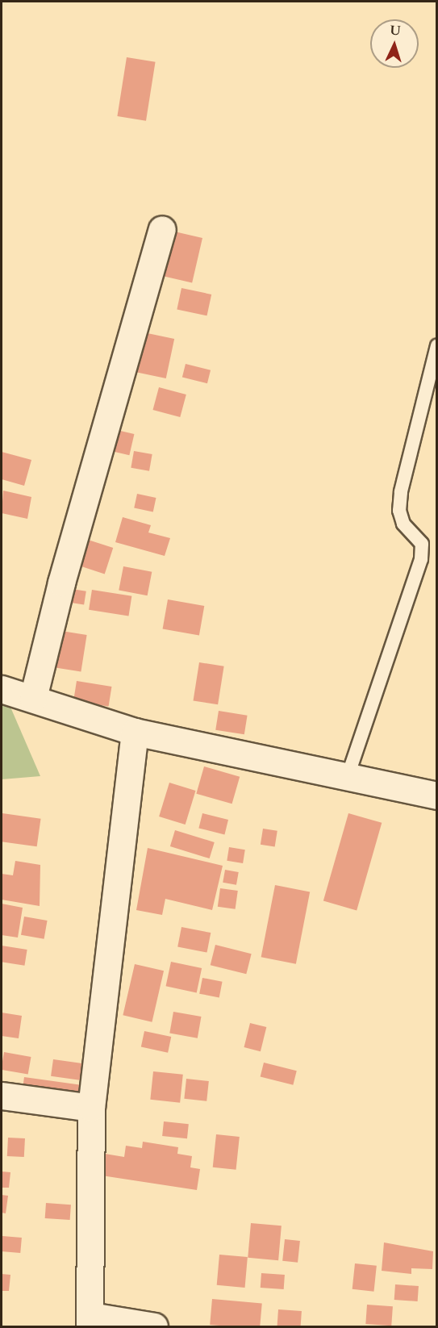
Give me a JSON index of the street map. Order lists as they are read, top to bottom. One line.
{"north":"top"}
